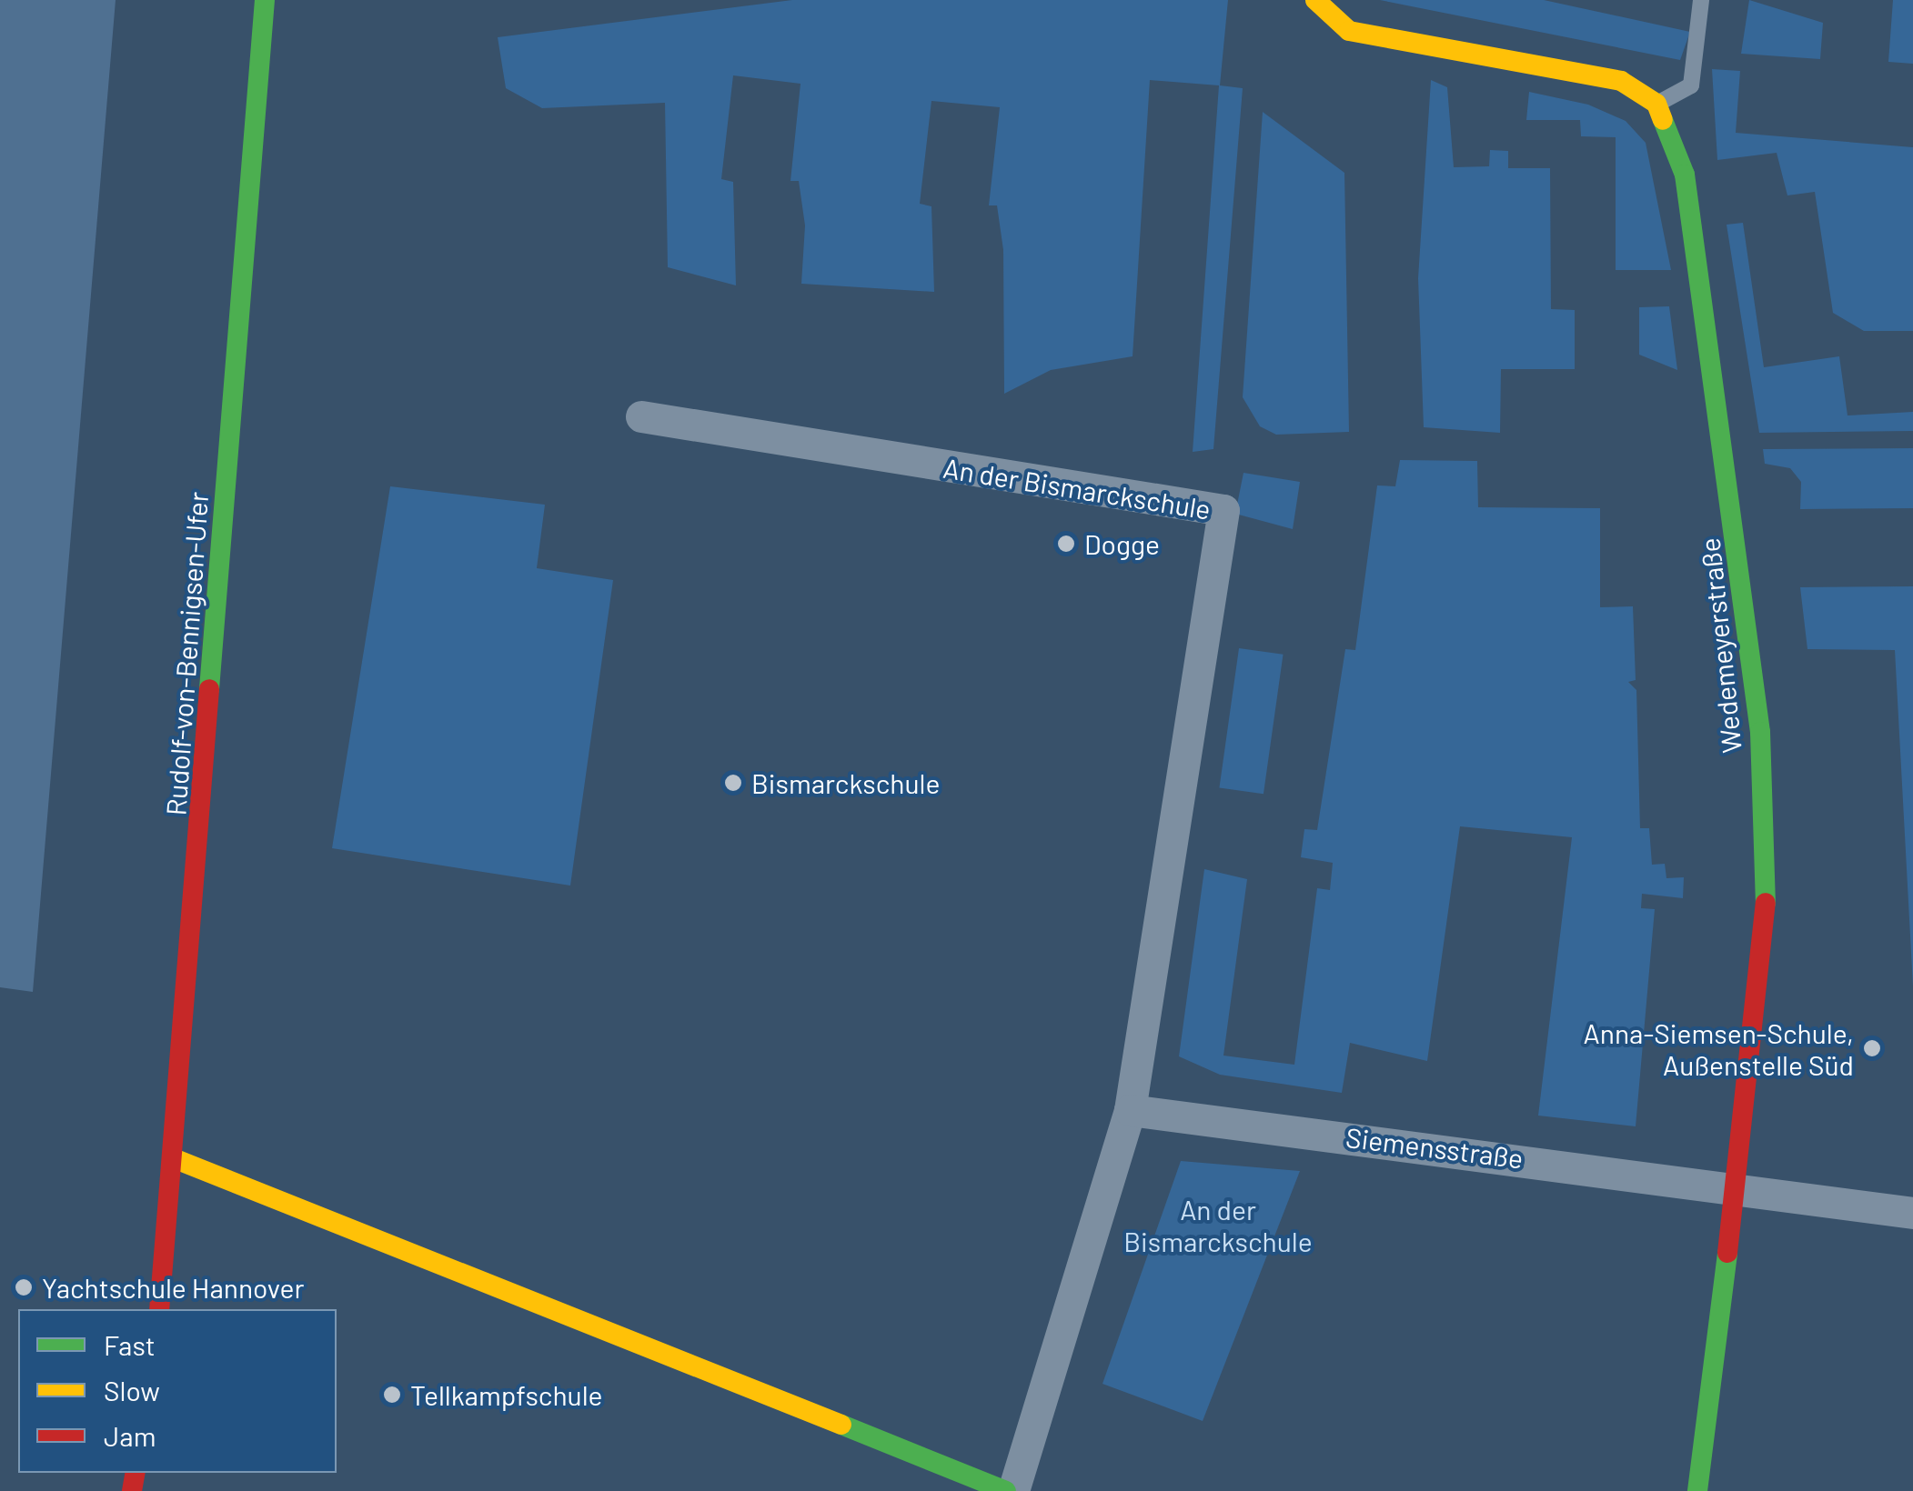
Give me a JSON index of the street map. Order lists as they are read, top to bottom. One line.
{"streets":{"street":["An der Bismarckschule","Wedemeyerstraße","Rudolf-von-Bennigsen-Ufer","Siemensstraße"]},"crossings":[["An der Bismarckschule","Siemensstraße"],["Wedemeyerstraße","Siemensstraße"]],"parks":["An der Bismarckschule"],"places":["Dogge","Bismarckschule","Anna-Siemsen-Schule, Außenstelle Süd","Yachtschule Hannover","Tellkampfschule"],"legend":["Fast","Slow","Jam"]}
